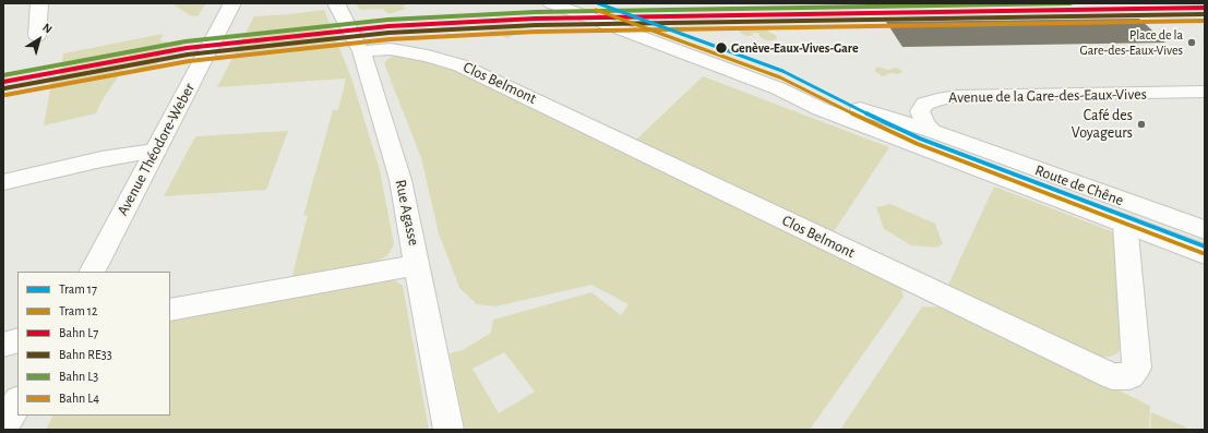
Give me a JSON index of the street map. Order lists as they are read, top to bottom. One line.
{"streets":{"street":["Clos Belmont","Avenue de la Gare-des-Eaux-Vives","Avenue Théodore-Weber","Route de Chêne","Rue Agasse"]},"crossings":[["Clos Belmont","Route de Chêne"],["Clos Belmont","Rue Agasse"],["Avenue de la Gare-des-Eaux-Vives","Route de Chêne"]],"places":["Place de la Gare-des-Eaux-Vives","Genève-Eaux-Vives-Gare","Café des Voyageurs"],"lines":["tram line 17","rail line L3","rail line L7","tram line 12","rail line RE33","rail line L4"],"legend":["Tram 17","Tram 12","Bahn L7","Bahn RE33","Bahn L3","Bahn L4"],"north":"top right"}
